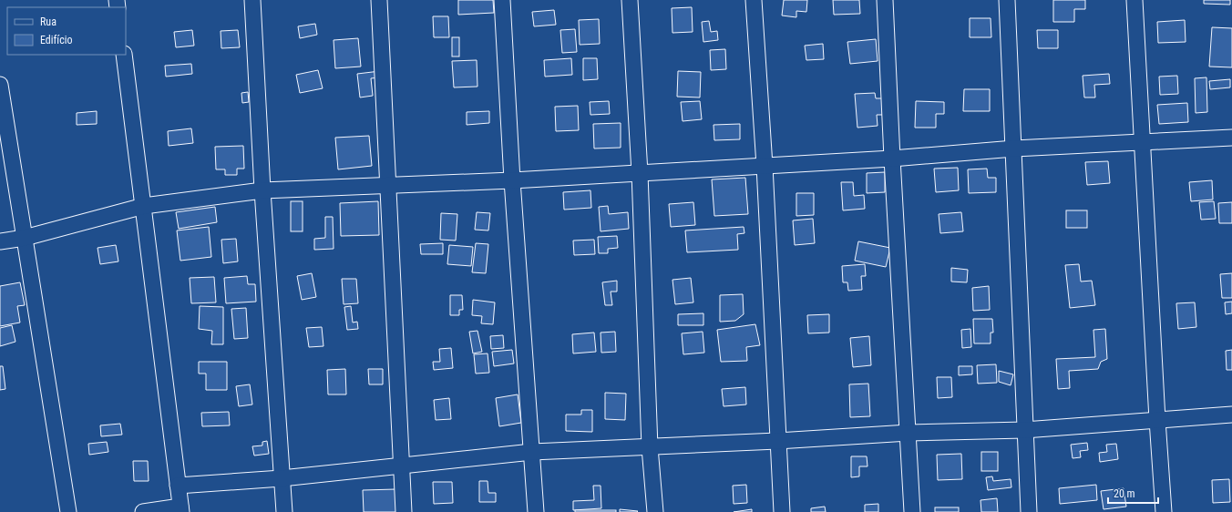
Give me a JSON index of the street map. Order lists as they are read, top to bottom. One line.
{"legend":["Rua","Edifício"],"scale_bar":"20 m"}
